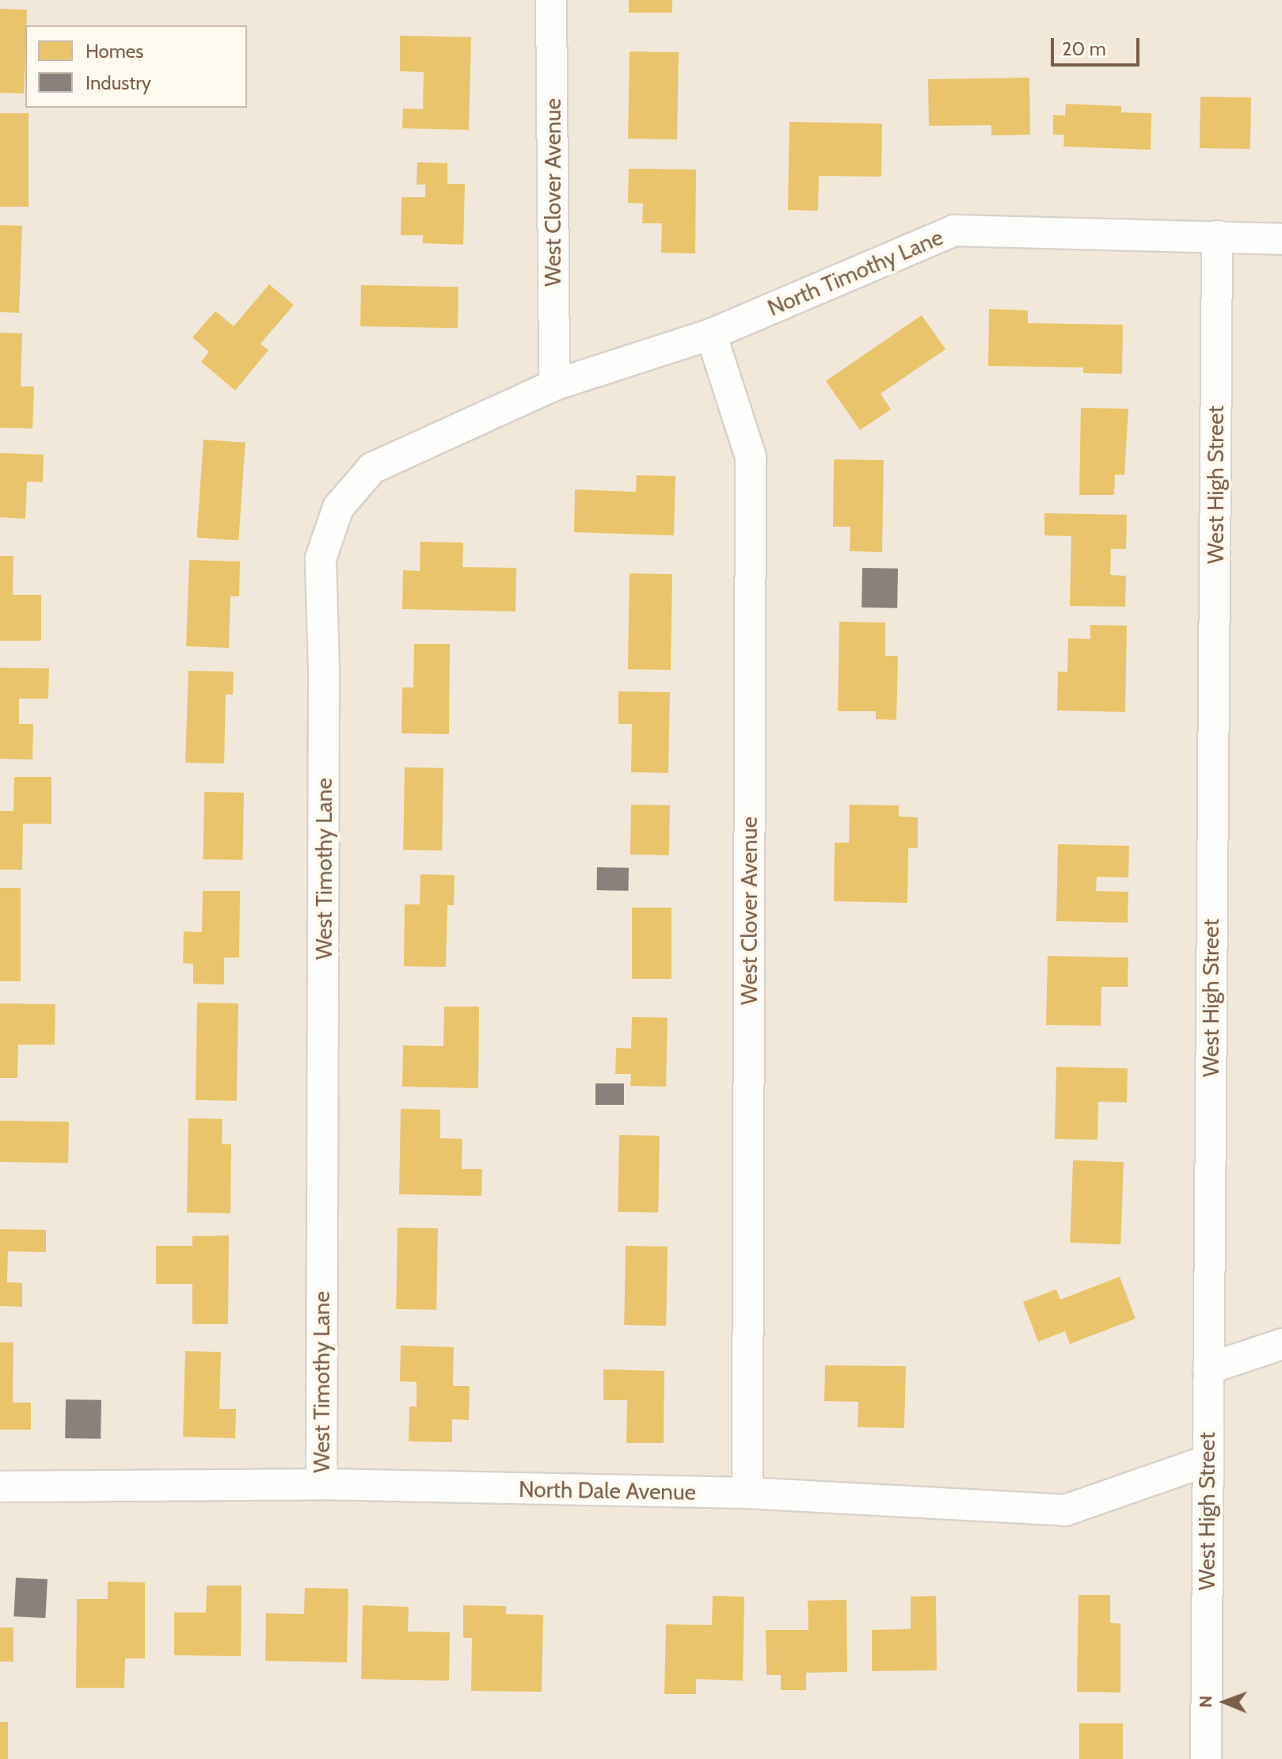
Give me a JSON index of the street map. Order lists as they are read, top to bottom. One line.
{"streets":{"street":["West Clover Avenue","North Timothy Lane","West High Street","West Timothy Lane","North Dale Avenue"]},"crossings":[["West Clover Avenue","North Timothy Lane"],["West Clover Avenue","West Timothy Lane"],["West Clover Avenue","North Dale Avenue"],["North Timothy Lane","West High Street"],["North Timothy Lane","West Timothy Lane"],["West High Street","North Dale Avenue"],["West Timothy Lane","North Dale Avenue"]],"legend":["Homes","Industry"],"scale_bar":"20 m","north":"left"}
